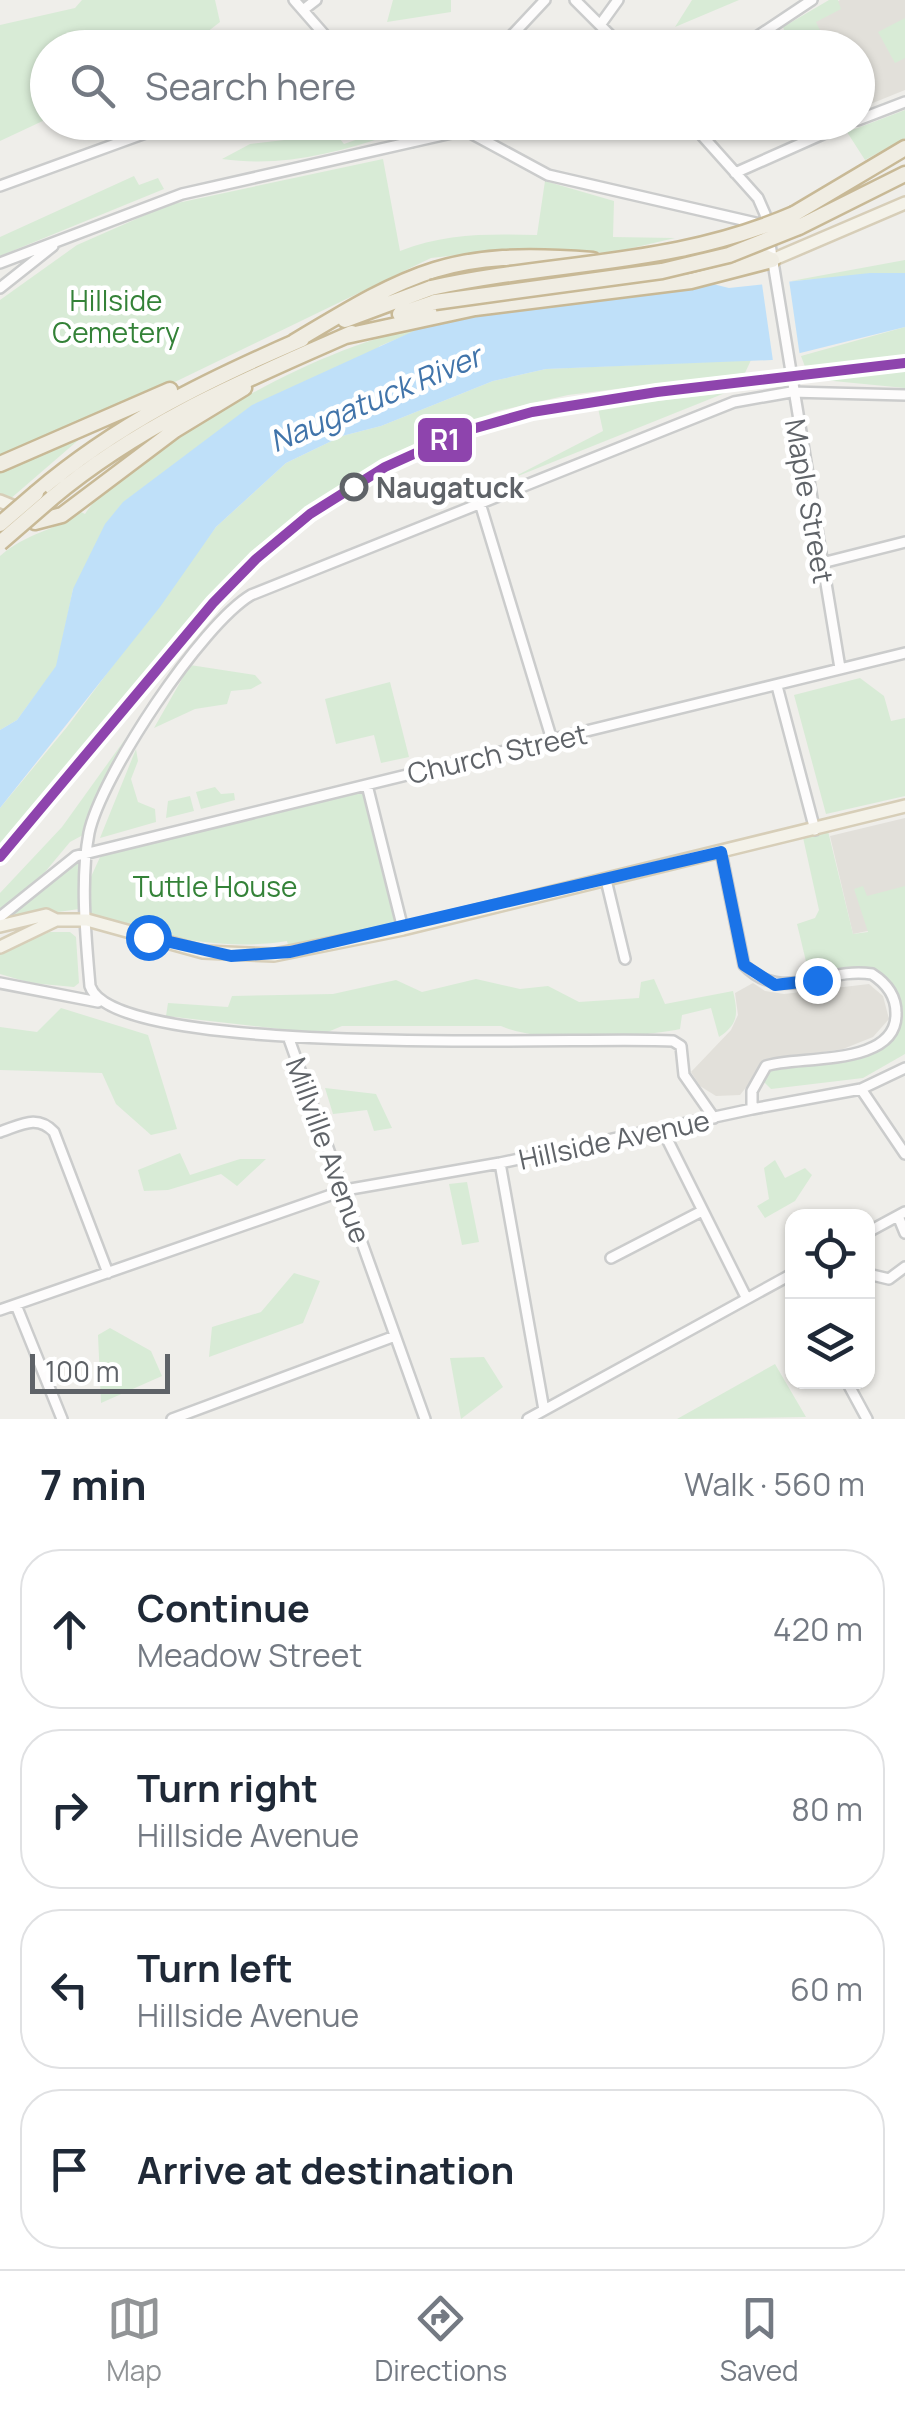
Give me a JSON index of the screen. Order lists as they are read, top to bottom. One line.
{"streets":{"street":["Maple Street","Church Street","Hillside Avenue","Millville Avenue"]},"crossings":[["Maple Street","Church Street"],["Hillside Avenue","Millville Avenue"]],"water":["Naugatuck River"],"parks":["Hillside Cemetery","Tuttle House"],"places":["Naugatuck"],"lines":["transit line R1"],"scale_bar":"100 m","page":{"search":"Search here","scale":"100 m","heading":["7 min","Walk · 560 m"],"list":[["Continue","Meadow Street","420 m"],["Turn right","Hillside Avenue","80 m"],["Turn left","Hillside Avenue","60 m"],"Arrive at destination"],"nav":["Map","Directions","Saved"]}}
